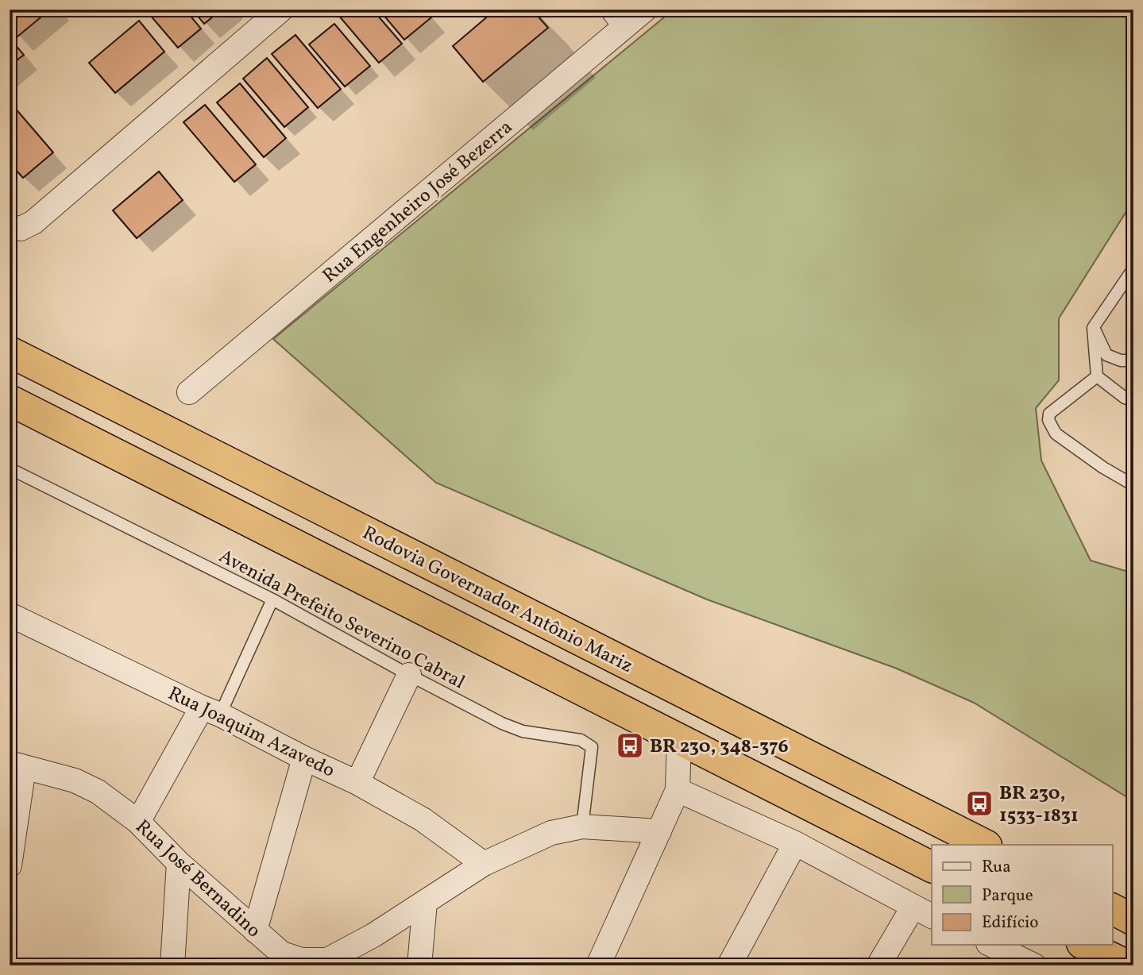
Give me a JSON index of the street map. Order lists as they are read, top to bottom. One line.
{"streets":{"highway":["Rodovia Governador Antônio Mariz"],"street":["Rua Engenheiro José Bezerra","Rua Joaquim Azavedo","Rua José Bernadino"],"lane":["Avenida Prefeito Severino Cabral"]},"crossings":[["Avenida Prefeito Severino Cabral","Rua José Bernadino"],["Rua Joaquim Azavedo","Rua José Bernadino"]],"places":{"bus stop":["BR 230, 348-376","BR 230, 1533-1831"]},"legend":["Rua","Parque","Edifício"]}
